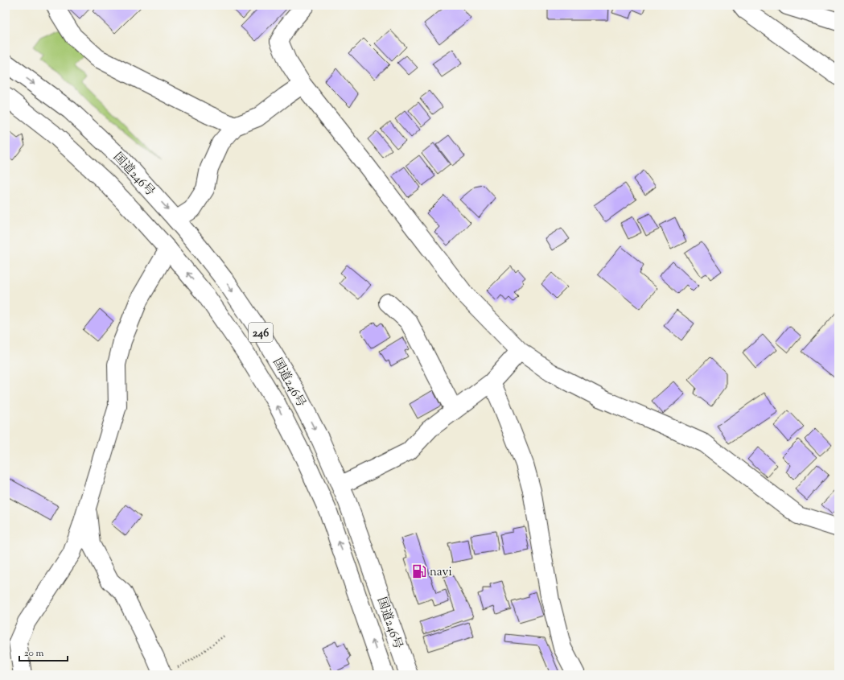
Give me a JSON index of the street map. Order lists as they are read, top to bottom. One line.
{"streets":{"main road":["国道246号","246"]},"places":{"fuel station":["navi"]},"scale_bar":"20 m"}
